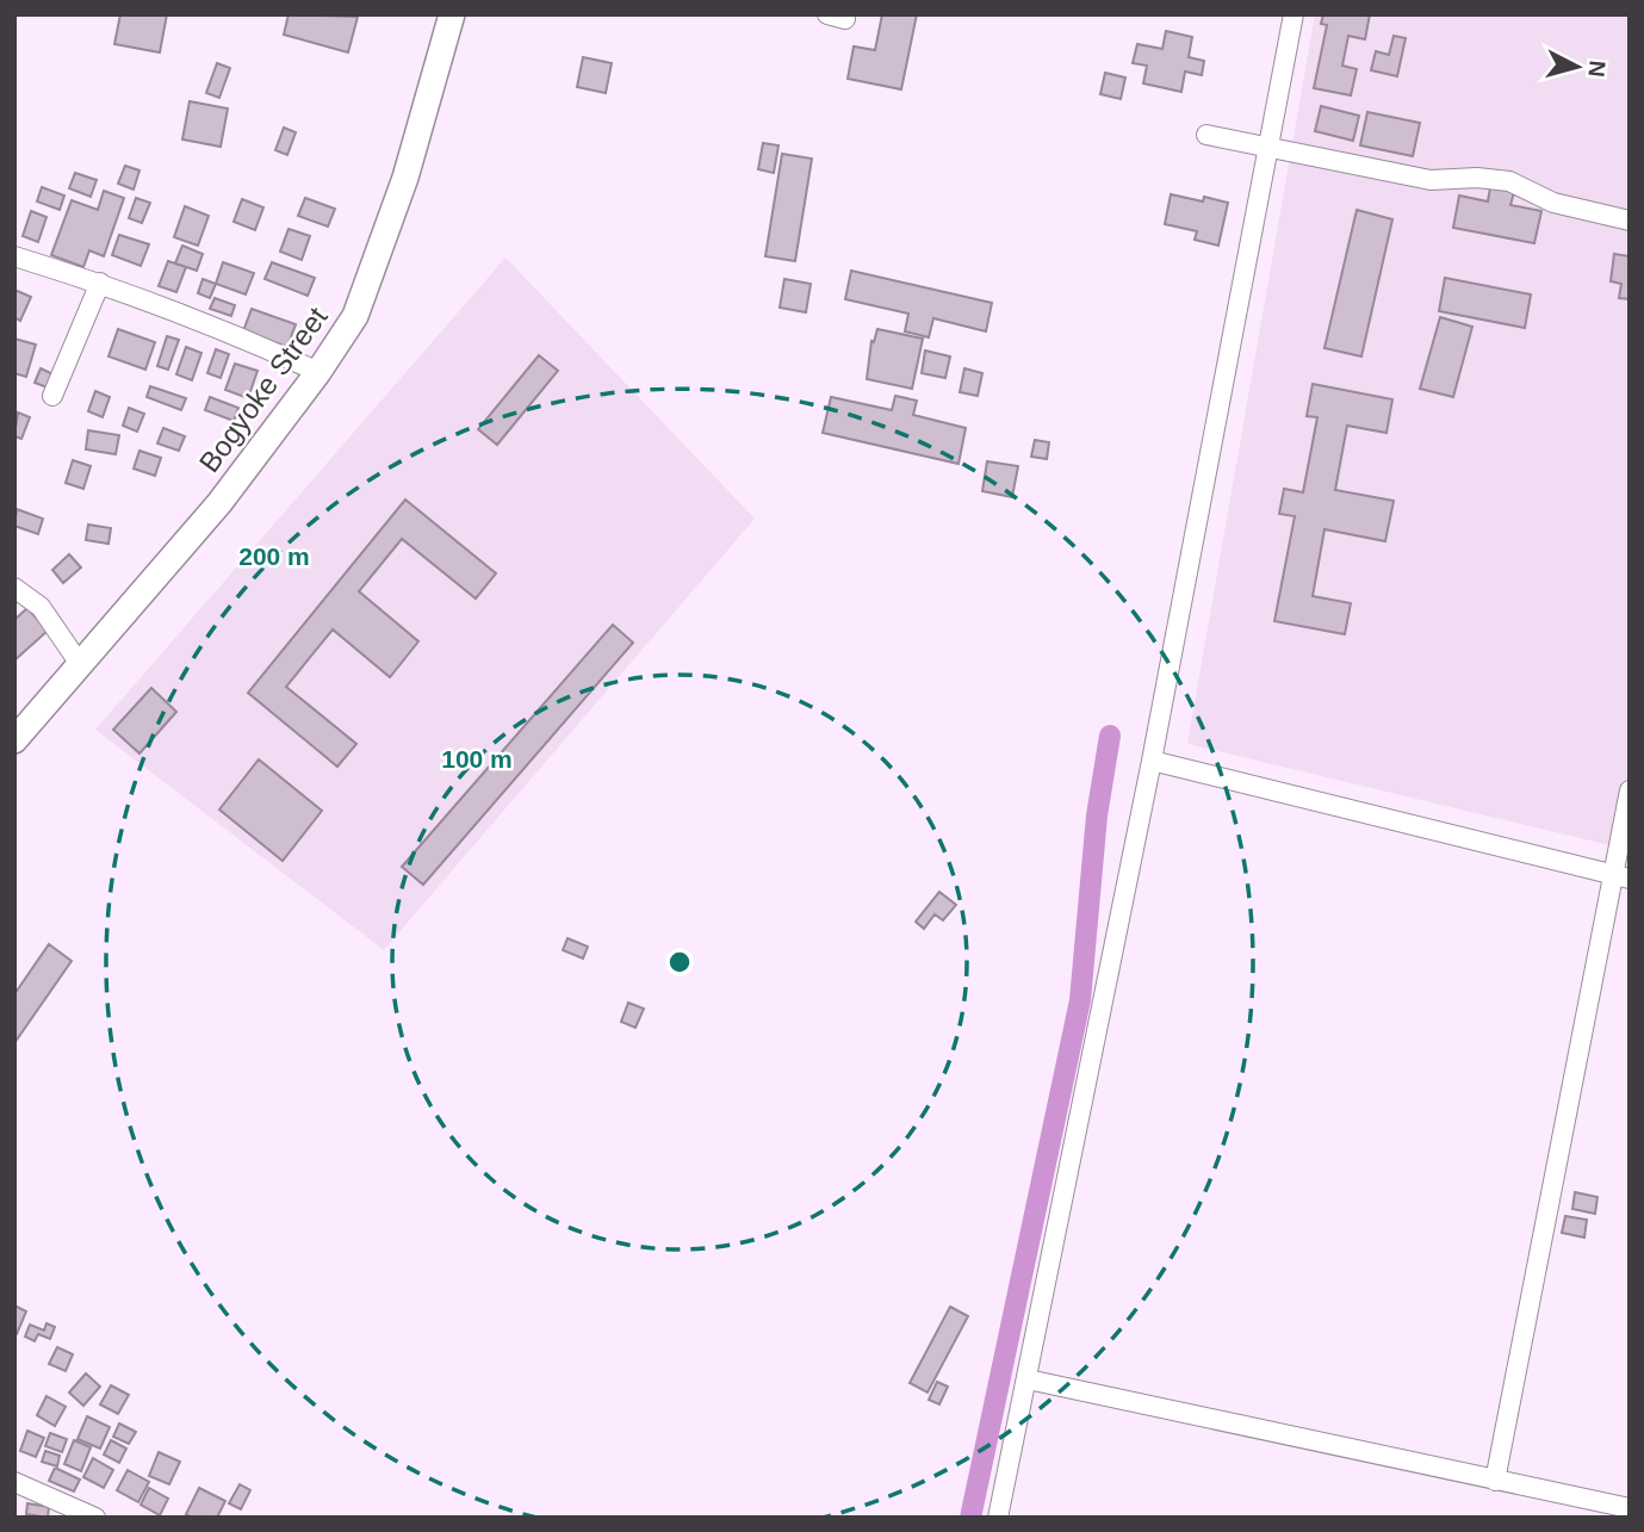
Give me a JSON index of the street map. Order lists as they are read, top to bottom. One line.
{"streets":{"main road":["Bogyoke Street"]},"north":"right","rings":["200 m","100 m"]}
